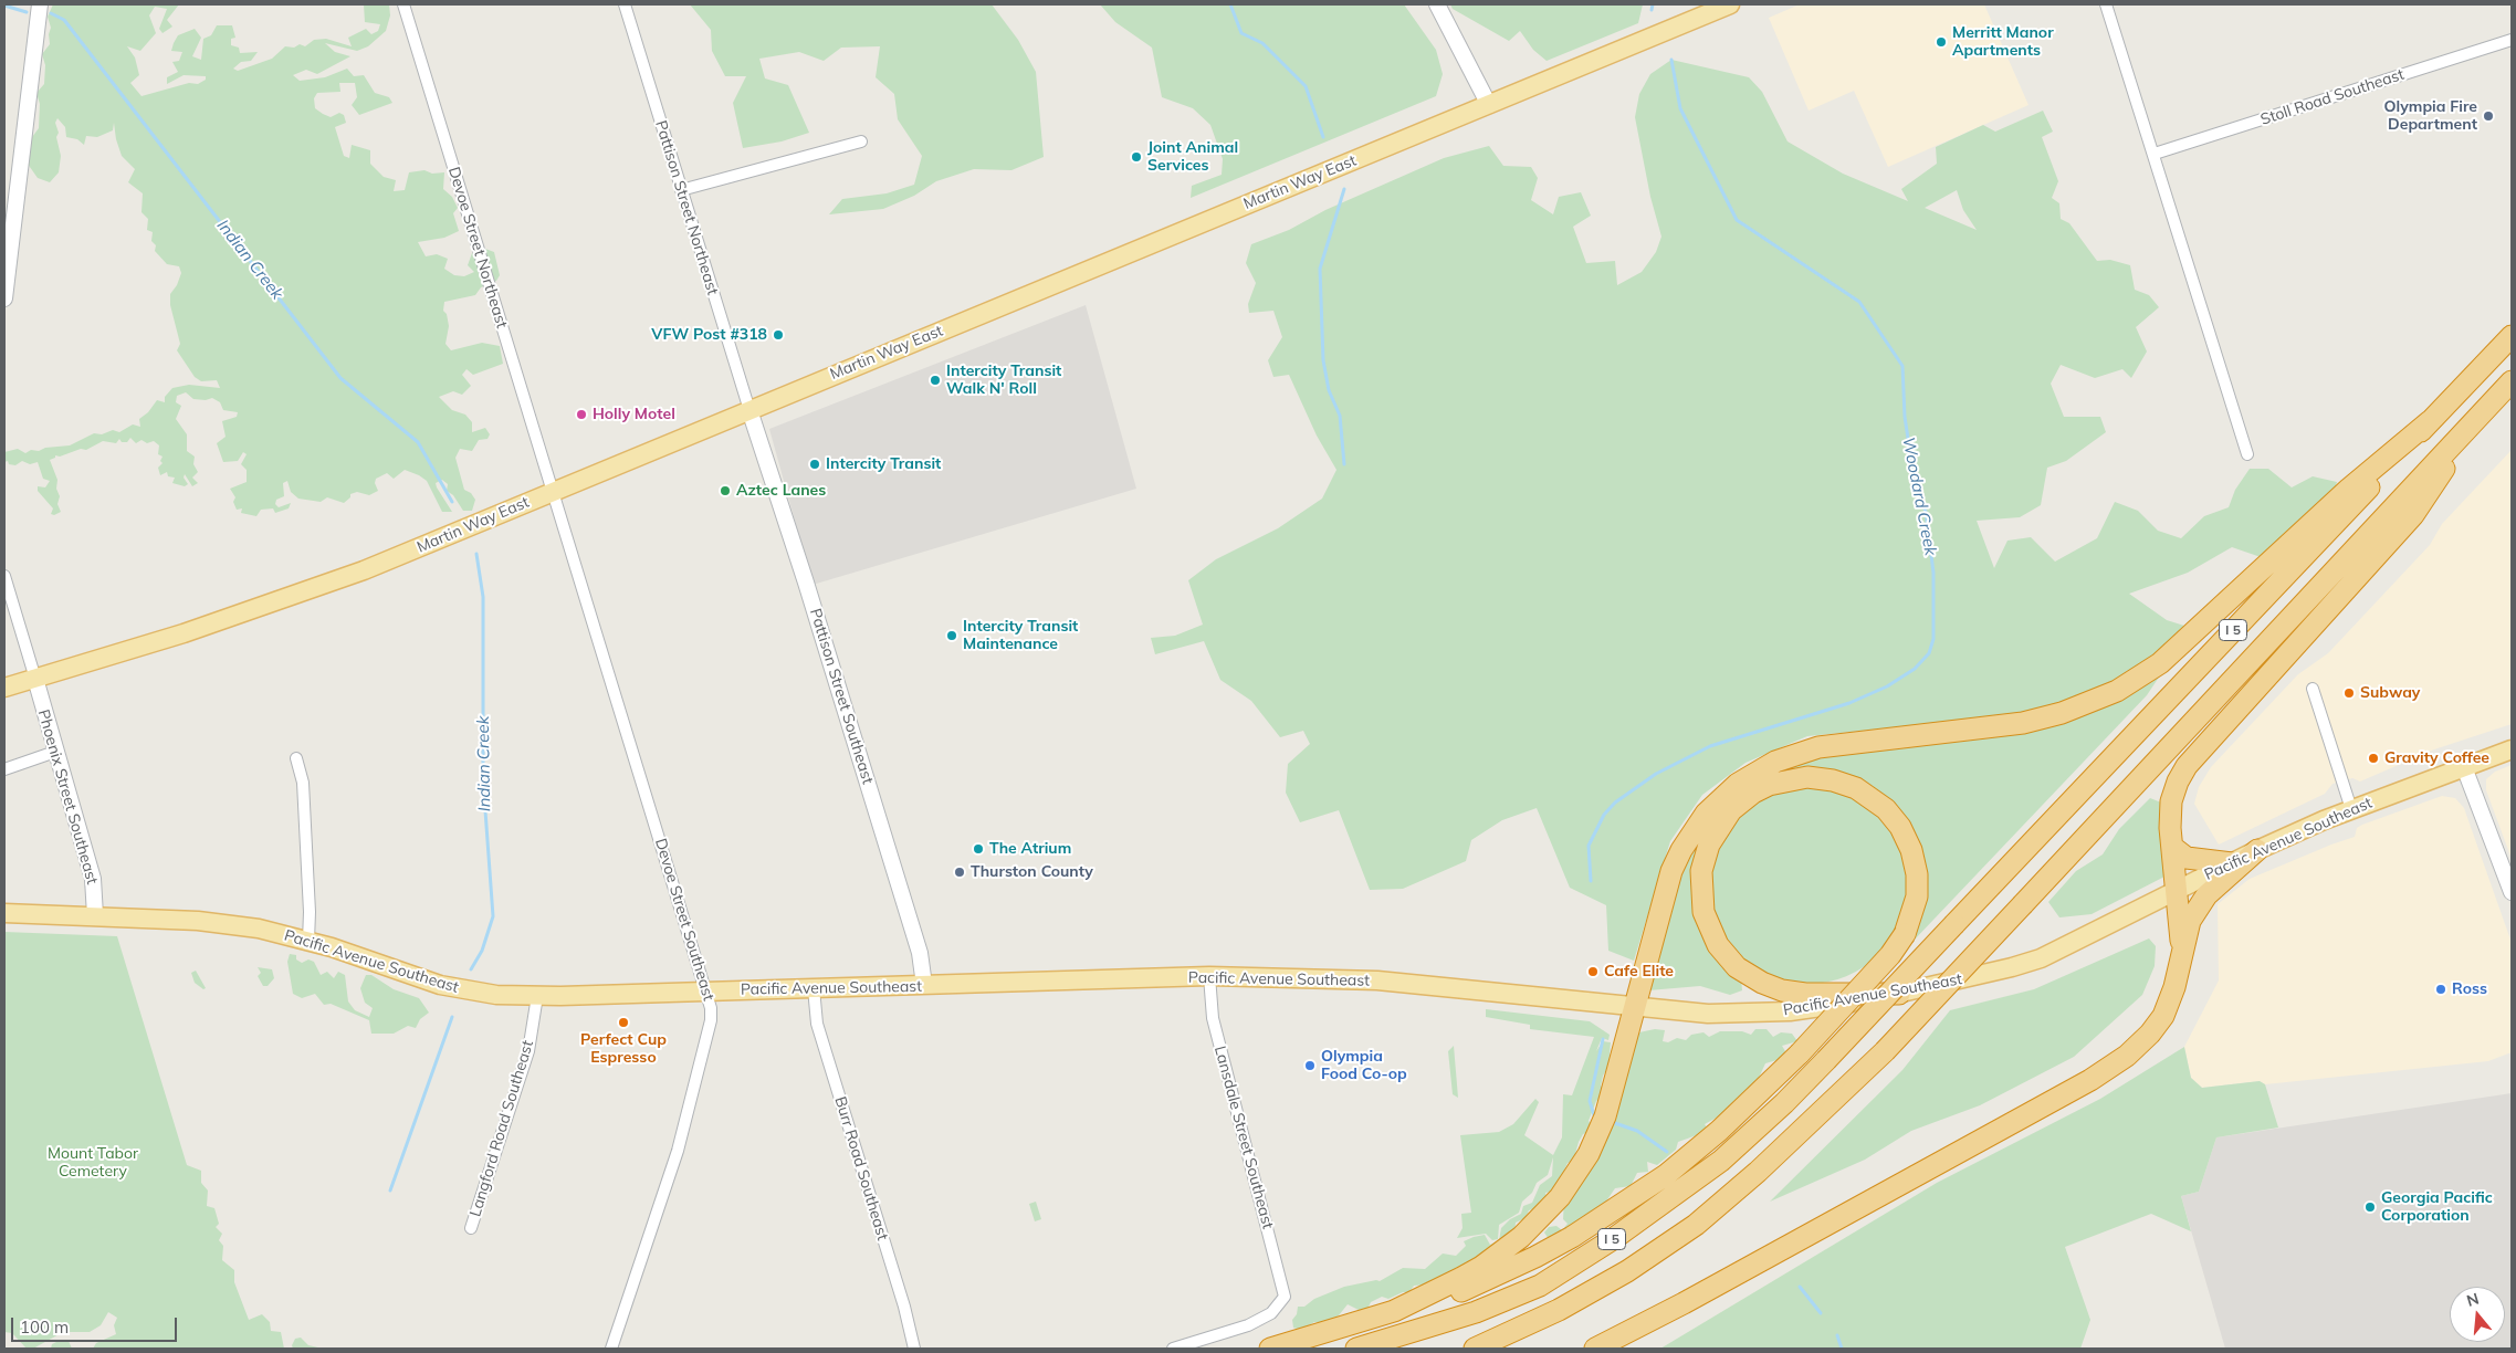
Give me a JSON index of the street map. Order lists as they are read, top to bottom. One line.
{"streets":{"highway":["I 5"],"main road":["Martin Way East","Pacific Avenue Southeast"],"street":["Stoll Road Southeast","Pattison Street Northeast","Devoe Street Northeast","Pattison Street Southeast","Phoenix Street Southeast","Devoe Street Southeast","Langford Road Southeast","Lansdale Street Southeast","Burr Road Southeast"]},"crossings":[["Martin Way East","Pattison Street Northeast"],["Martin Way East","Devoe Street Northeast"],["Martin Way East","Pattison Street Southeast"],["Martin Way East","Phoenix Street Southeast"],["Martin Way East","Devoe Street Southeast"],["Pattison Street Northeast","Pattison Street Southeast"],["Devoe Street Northeast","Devoe Street Southeast"],["Pattison Street Southeast","Pacific Avenue Southeast"],["Phoenix Street Southeast","Pacific Avenue Southeast"],["Pacific Avenue Southeast","Devoe Street Southeast"],["Pacific Avenue Southeast","Langford Road Southeast"],["Pacific Avenue Southeast","Lansdale Street Southeast"],["Pacific Avenue Southeast","Burr Road Southeast"]],"water":["Indian Creek","Woodard Creek"],"parks":["Mount Tabor Cemetery"],"places":["Merritt Manor Apartments","Olympia Fire Department","Joint Animal Services","VFW Post #318","Intercity Transit Walk N' Roll","Holly Motel","Intercity Transit","Aztec Lanes","Intercity Transit Maintenance","Subway","Gravity Coffee","The Atrium","Thurston County","Cafe Elite","Ross","Perfect Cup Espresso","Olympia Food Co-op","Georgia Pacific Corporation"],"scale_bar":"100 m","north":"top"}
